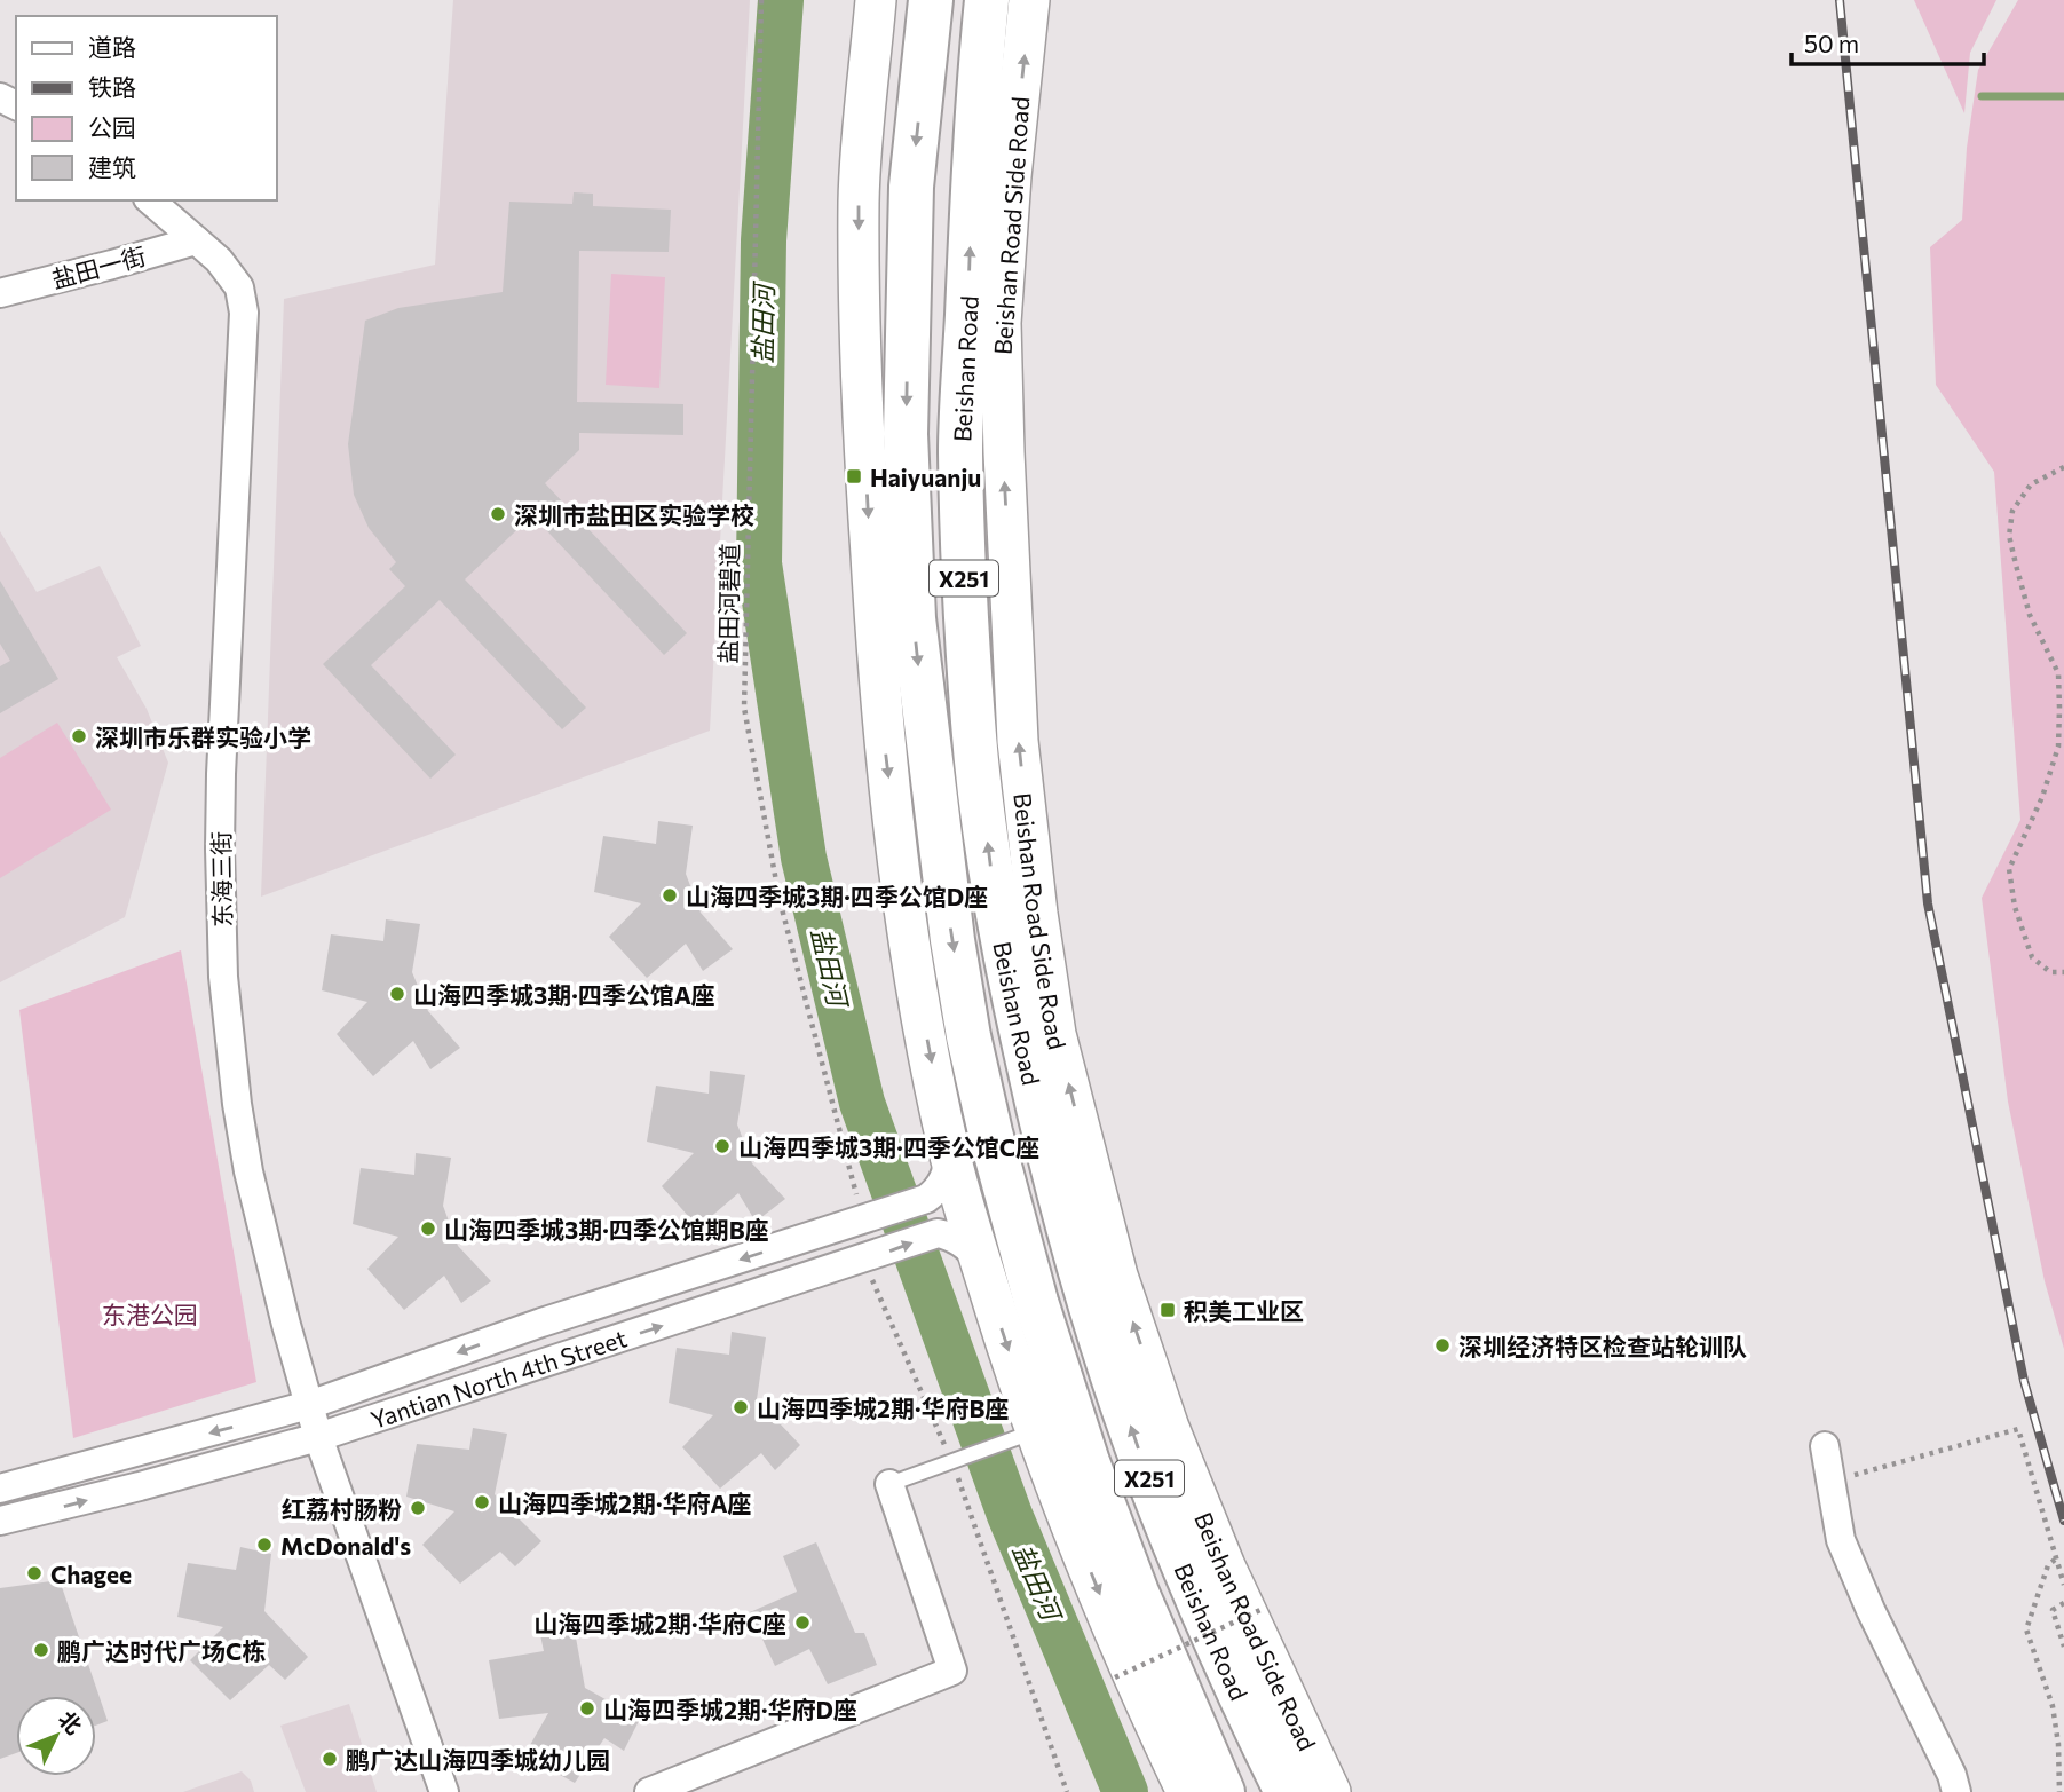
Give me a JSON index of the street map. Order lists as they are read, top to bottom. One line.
{"streets":{"main road":["Beishan Road","X251"],"street":["Beishan Road Side Road","盐田一街","东海三街","Yantian North 4th Street"],"path":["盐田河碧道"]},"crossings":[["Beishan Road Side Road","Beishan Road"],["盐田一街","东海三街"],["东海三街","Yantian North 4th Street"]],"water":["盐田河"],"parks":["东港公园"],"places":{"transit":["Haiyuanju","积美工业区"],"other":["深圳市盐田区实验学校","深圳市乐群实验小学","山海四季城3期·四季公馆D座","山海四季城3期·四季公馆A座","山海四季城3期·四季公馆C座","山海四季城3期·四季公馆期B座","深圳经济特区检查站轮训队","山海四季城2期·华府B座","山海四季城2期·华府A座","红荔村肠粉","McDonald's","Chagee","山海四季城2期·华府C座","鹏广达时代广场C栋","山海四季城2期·华府D座","鹏广达山海四季城幼儿园"]},"legend":["道路","铁路","公园","建筑"],"scale_bar":"50 m","north":"top right"}
